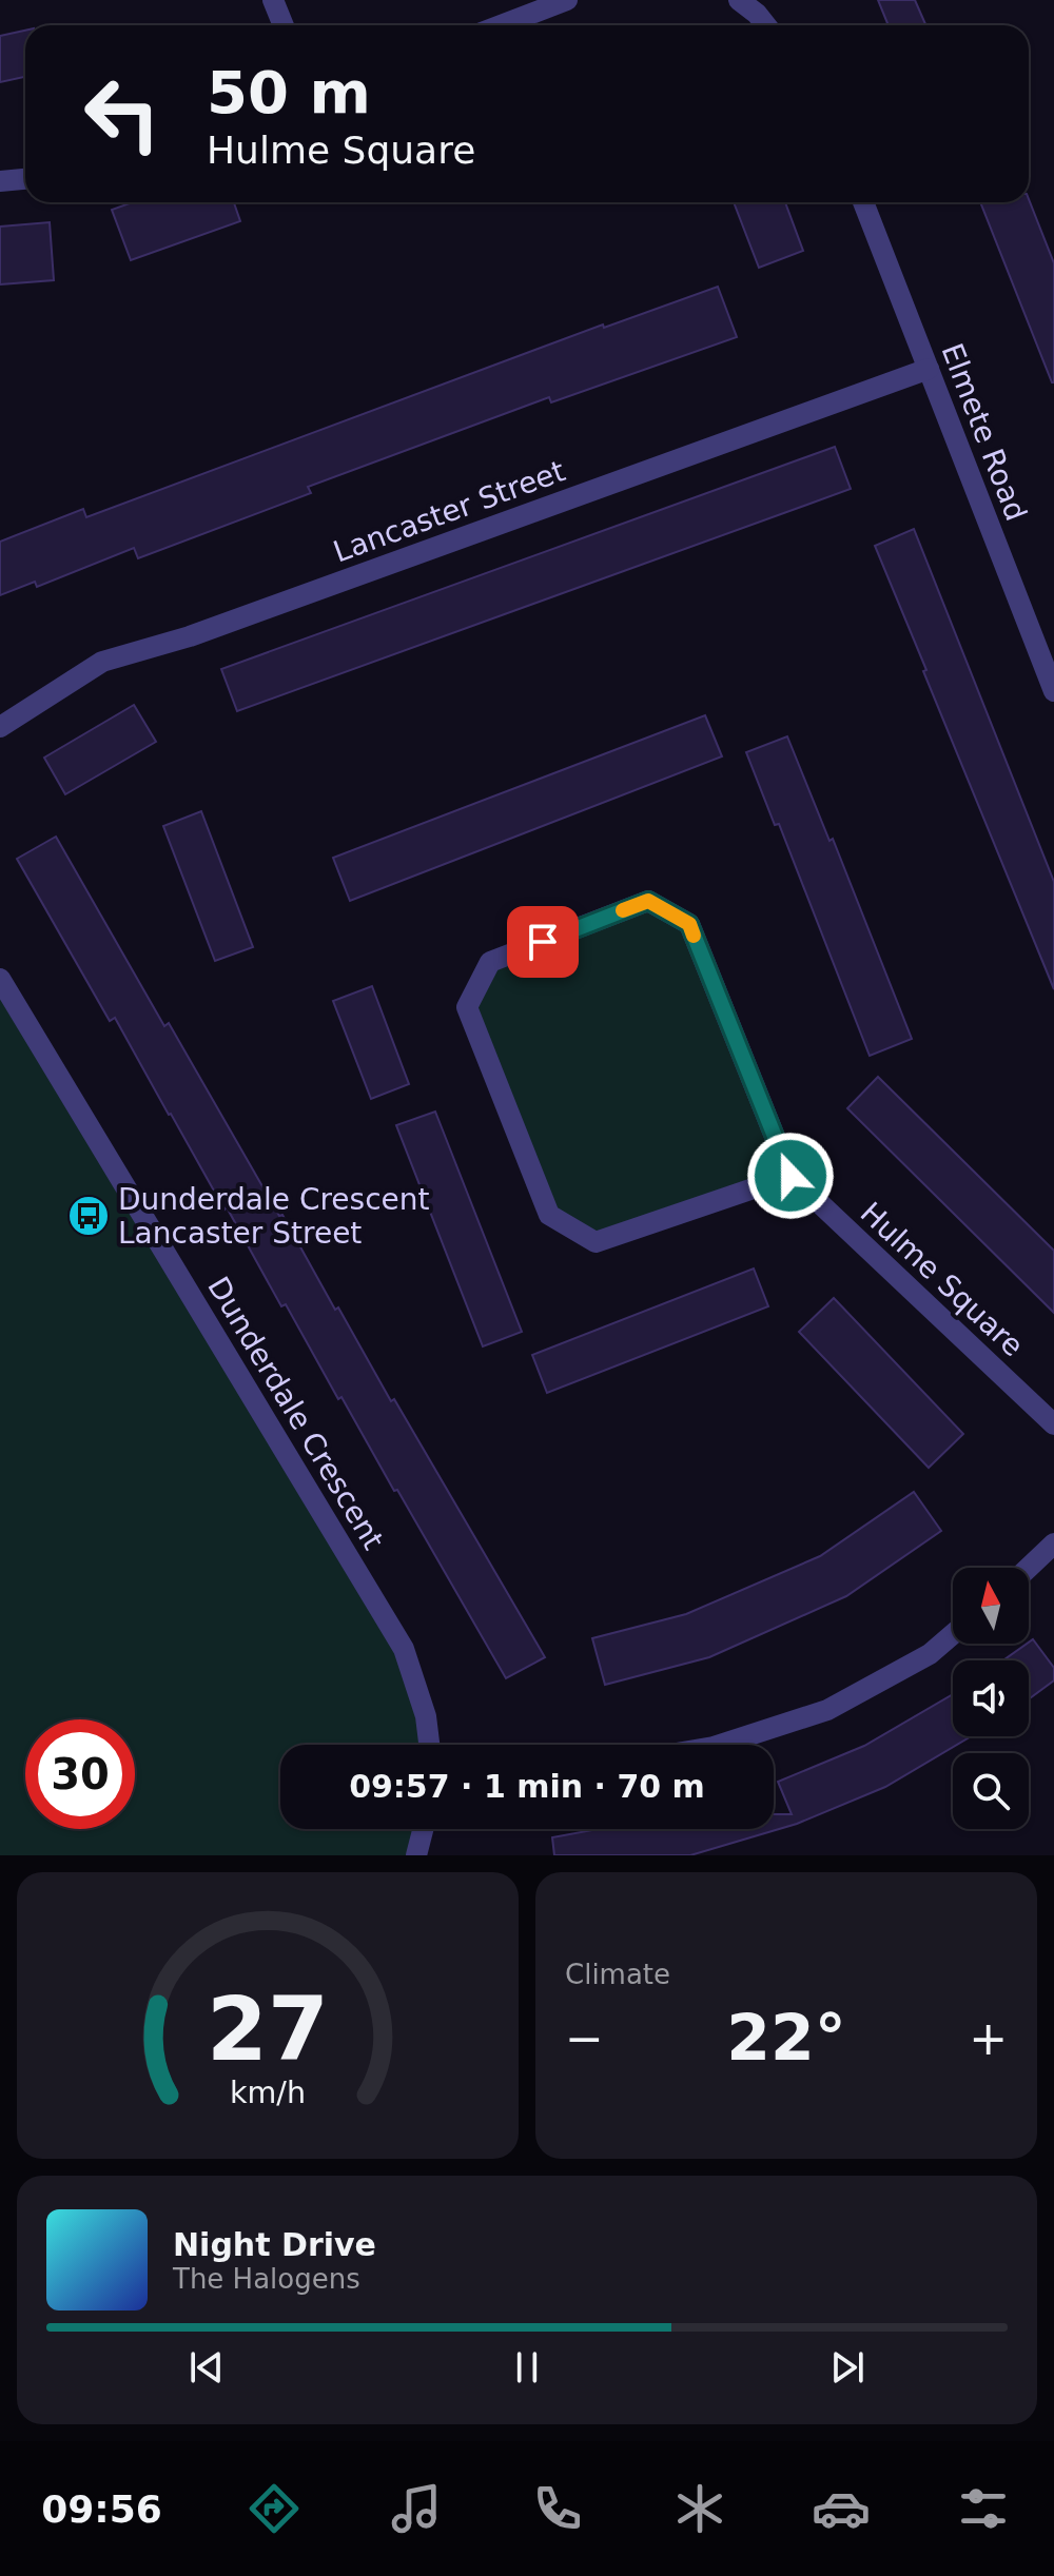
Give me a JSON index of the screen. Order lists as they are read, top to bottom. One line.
{"streets":{"street":["Elmete Road","Lancaster Street","Hulme Square","Dunderdale Crescent"]},"crossings":[["Elmete Road","Lancaster Street"]],"places":{"bus stop":["Dunderdale Crescent Lancaster Street"]},"north":"top","page":{"turn":["50 m","Hulme Square"],"limit":"30","trip":"09:57 · 1 min · 70 m","tile":"Climate","heat":["−","22°","+"],"song":["Night Drive","The Halogens"],"tabs":"09:56","gauge":["27","km/h"]}}
